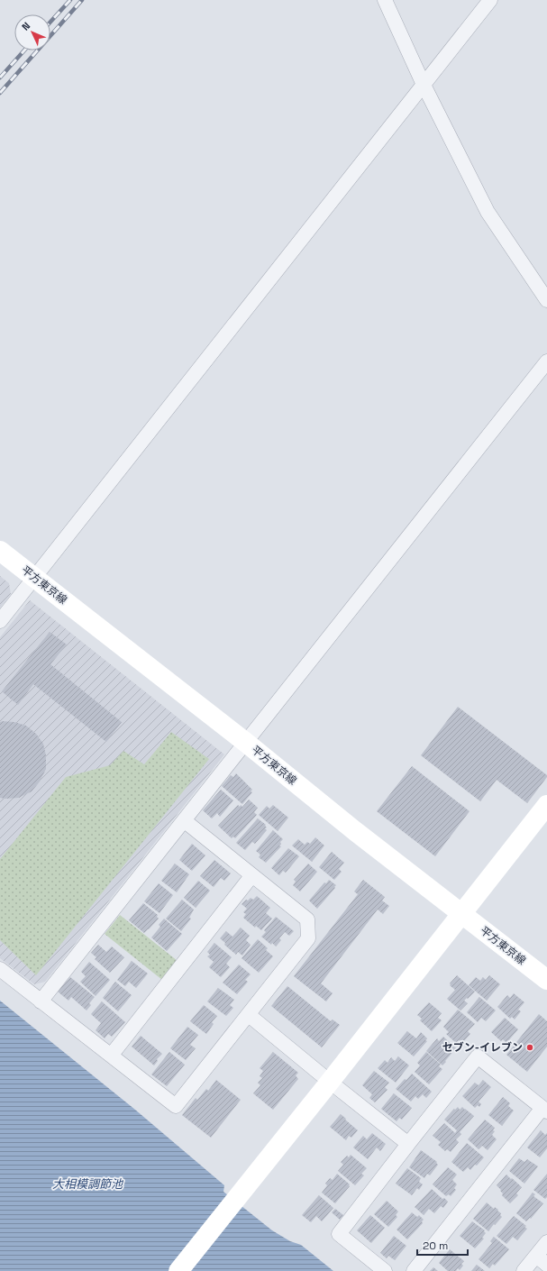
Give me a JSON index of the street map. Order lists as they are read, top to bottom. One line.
{"streets":{"main road":["平方東京線"]},"water":["大相模調節池"],"places":["セブン-イレブン"],"scale_bar":"20 m","north":"top left"}
